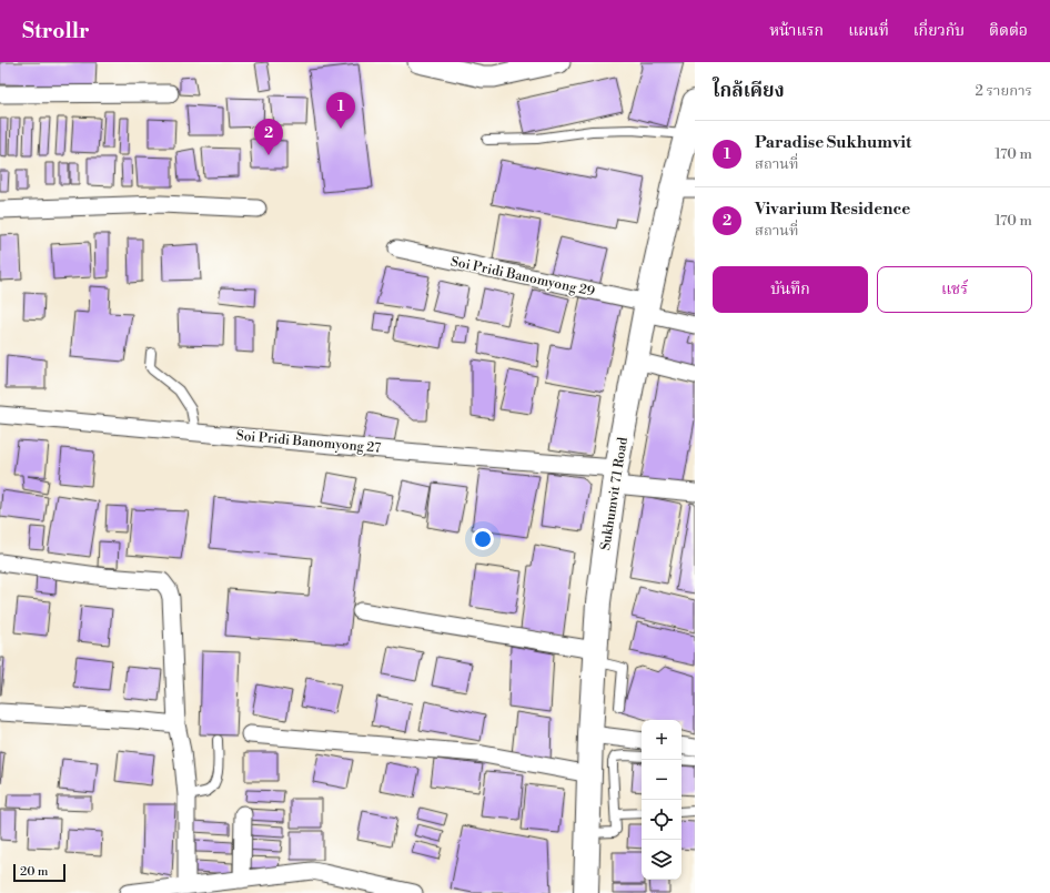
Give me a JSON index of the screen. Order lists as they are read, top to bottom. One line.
{"streets":{"main road":["Sukhumvit 71 Road"],"street":["Soi Pridi Banomyong 29","Soi Pridi Banomyong 27"]},"crossings":[["Soi Pridi Banomyong 29","Sukhumvit 71 Road"],["Soi Pridi Banomyong 27","Sukhumvit 71 Road"]],"scale_bar":"20 m","page":{"header":"Strollr","nav":["หน้าแรก","แผนที่","เกี่ยวกับ","ติดต่อ"],"heading":["ใกล้เคียง","2 รายการ"],"pins":["1","2"],"list":[{"mark":"1","name":"Paradise Sukhumvit","note":"สถานที่","value":"170 m"},{"mark":"2","name":"Vivarium Residence","note":"สถานที่","value":"170 m"}],"buttons":["บันทึก","แชร์"],"map_buttons":["+","−"],"scale":"20 m"}}
